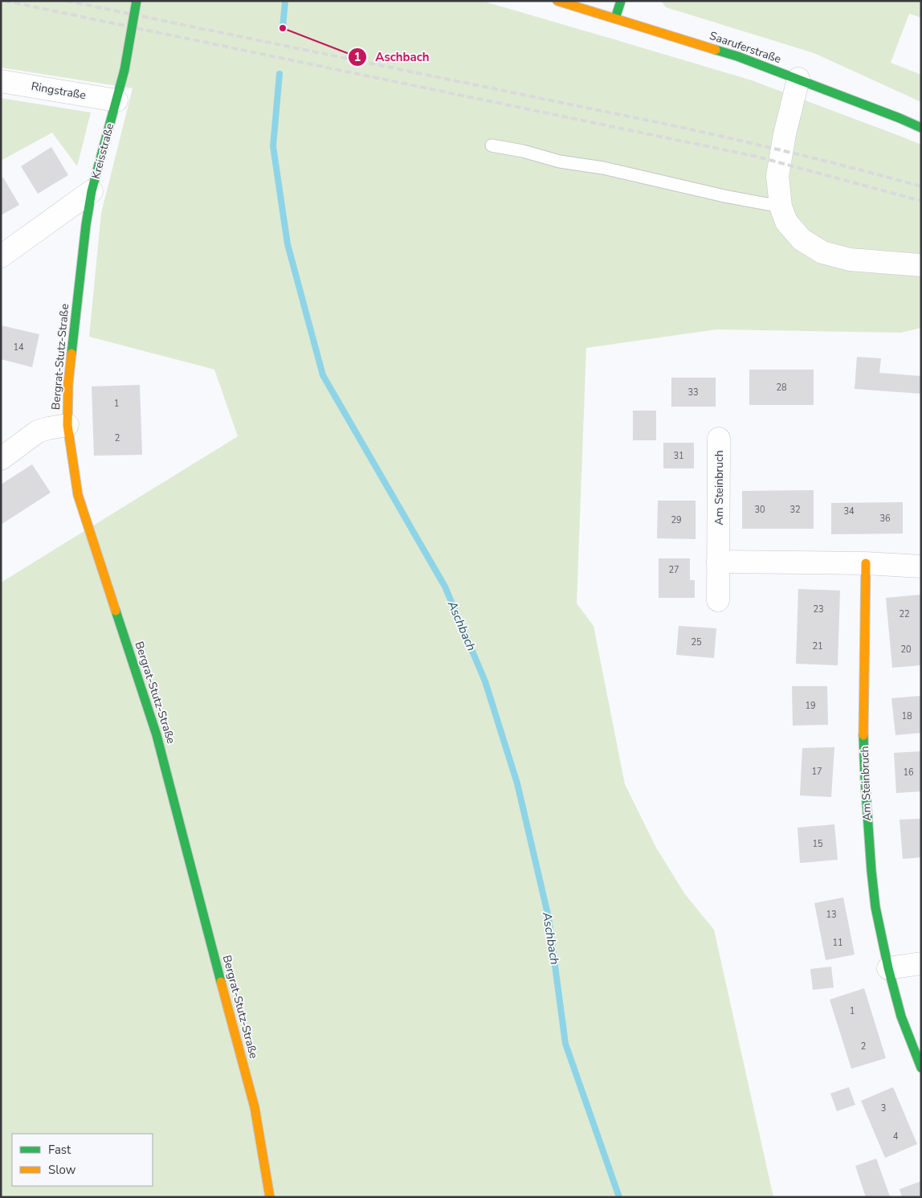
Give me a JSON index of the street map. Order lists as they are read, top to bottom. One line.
{"streets":{"main road":["Saaruferstraße","Kreisstraße","Bergrat-Stutz-Straße","Am Steinbruch"],"street":["Ringstraße"]},"crossings":[["Ringstraße","Kreisstraße"],["Kreisstraße","Bergrat-Stutz-Straße"]],"water":["Aschbach"],"places":["Aschbach"],"house_numbers":["14","28","33","1","2","31","30","32","34","36","29","27","23","22","25","21","20","19","18","17","16","15","13","11","1","2","3","4"],"legend":["Fast","Slow"]}
